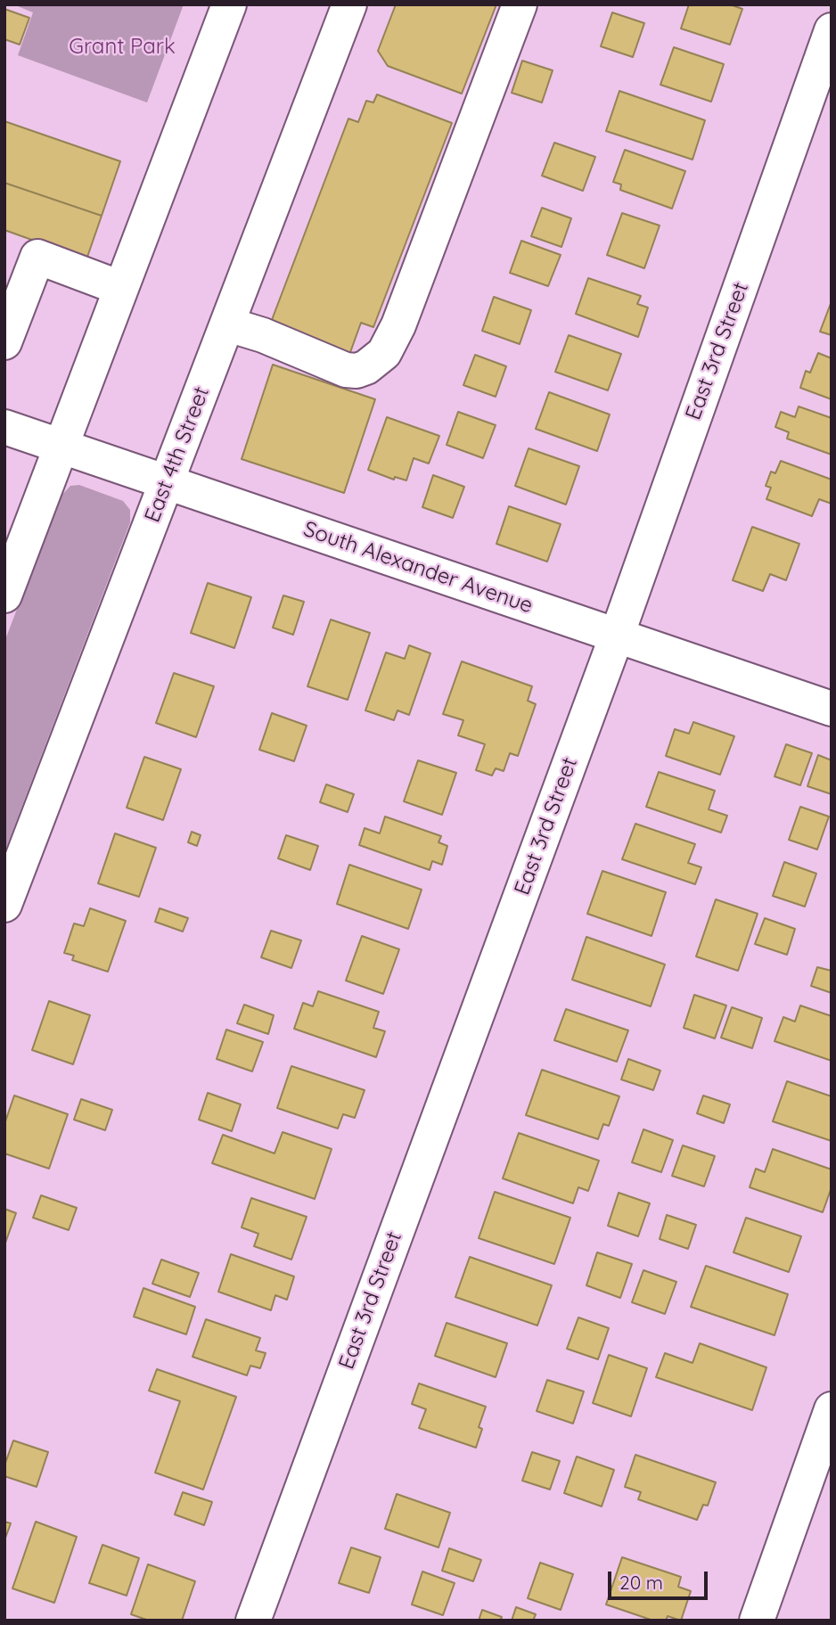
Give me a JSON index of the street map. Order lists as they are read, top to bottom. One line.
{"streets":{"street":["East 3rd Street","East 4th Street","South Alexander Avenue"]},"crossings":[["East 3rd Street","South Alexander Avenue"],["East 4th Street","South Alexander Avenue"]],"parks":["Grant Park"],"scale_bar":"20 m"}
